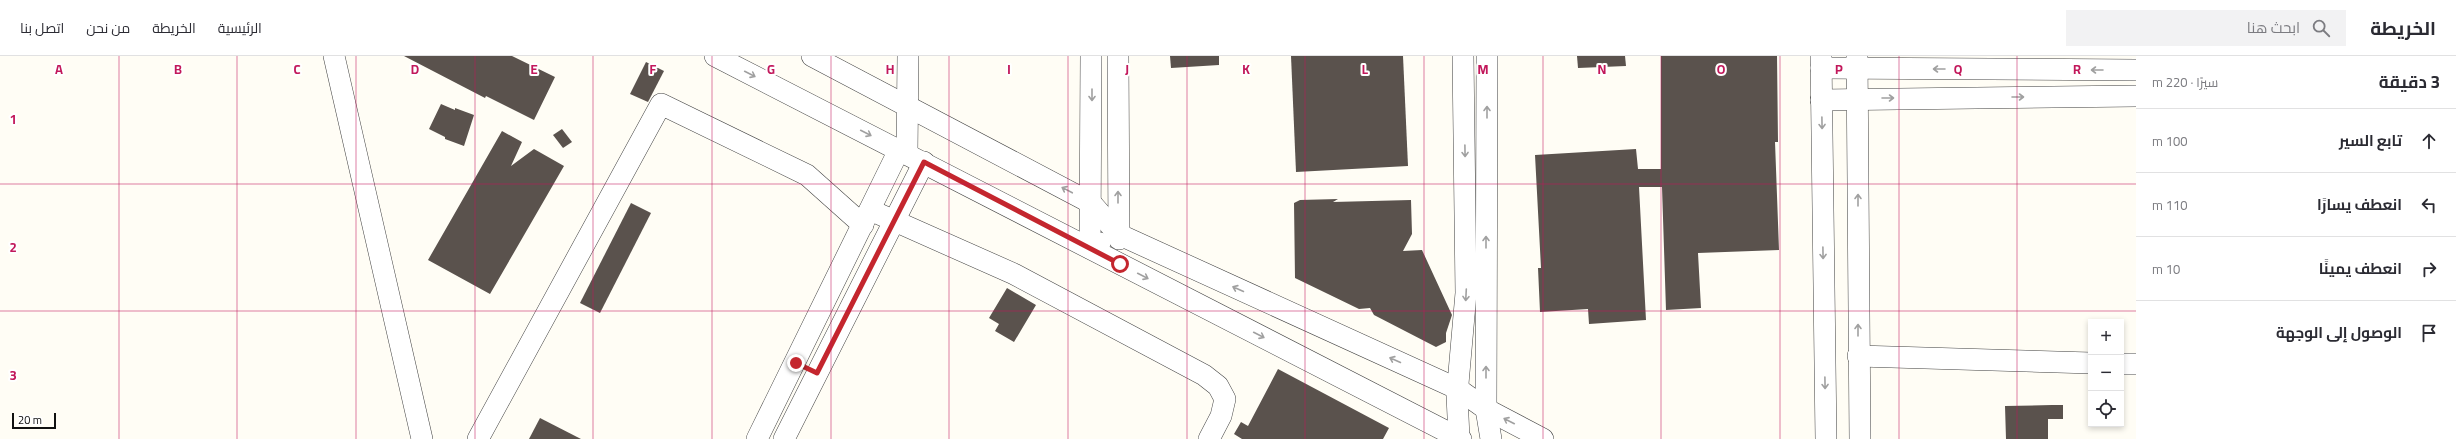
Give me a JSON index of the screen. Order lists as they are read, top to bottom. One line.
{"scale_bar":"20 m","page":{"header":"الخريطة","search":"ابحث هنا","nav":["الرئيسية","الخريطة","من نحن","اتصل بنا"],"heading":["3 دقيقة","سيرًا · 220 m"],"list":[["تابع السير","100 m"],["انعطف يسارًا","110 m"],["انعطف يمينًا","10 m"],"الوصول إلى الوجهة"],"map_buttons":["+","−"],"scale":"20 m"},"grid":{"columns":["A","B","C","D","E","F","G","H","I","J","K","L","M","N","O","P","Q","R"],"rows":["1","2","3"]}}
